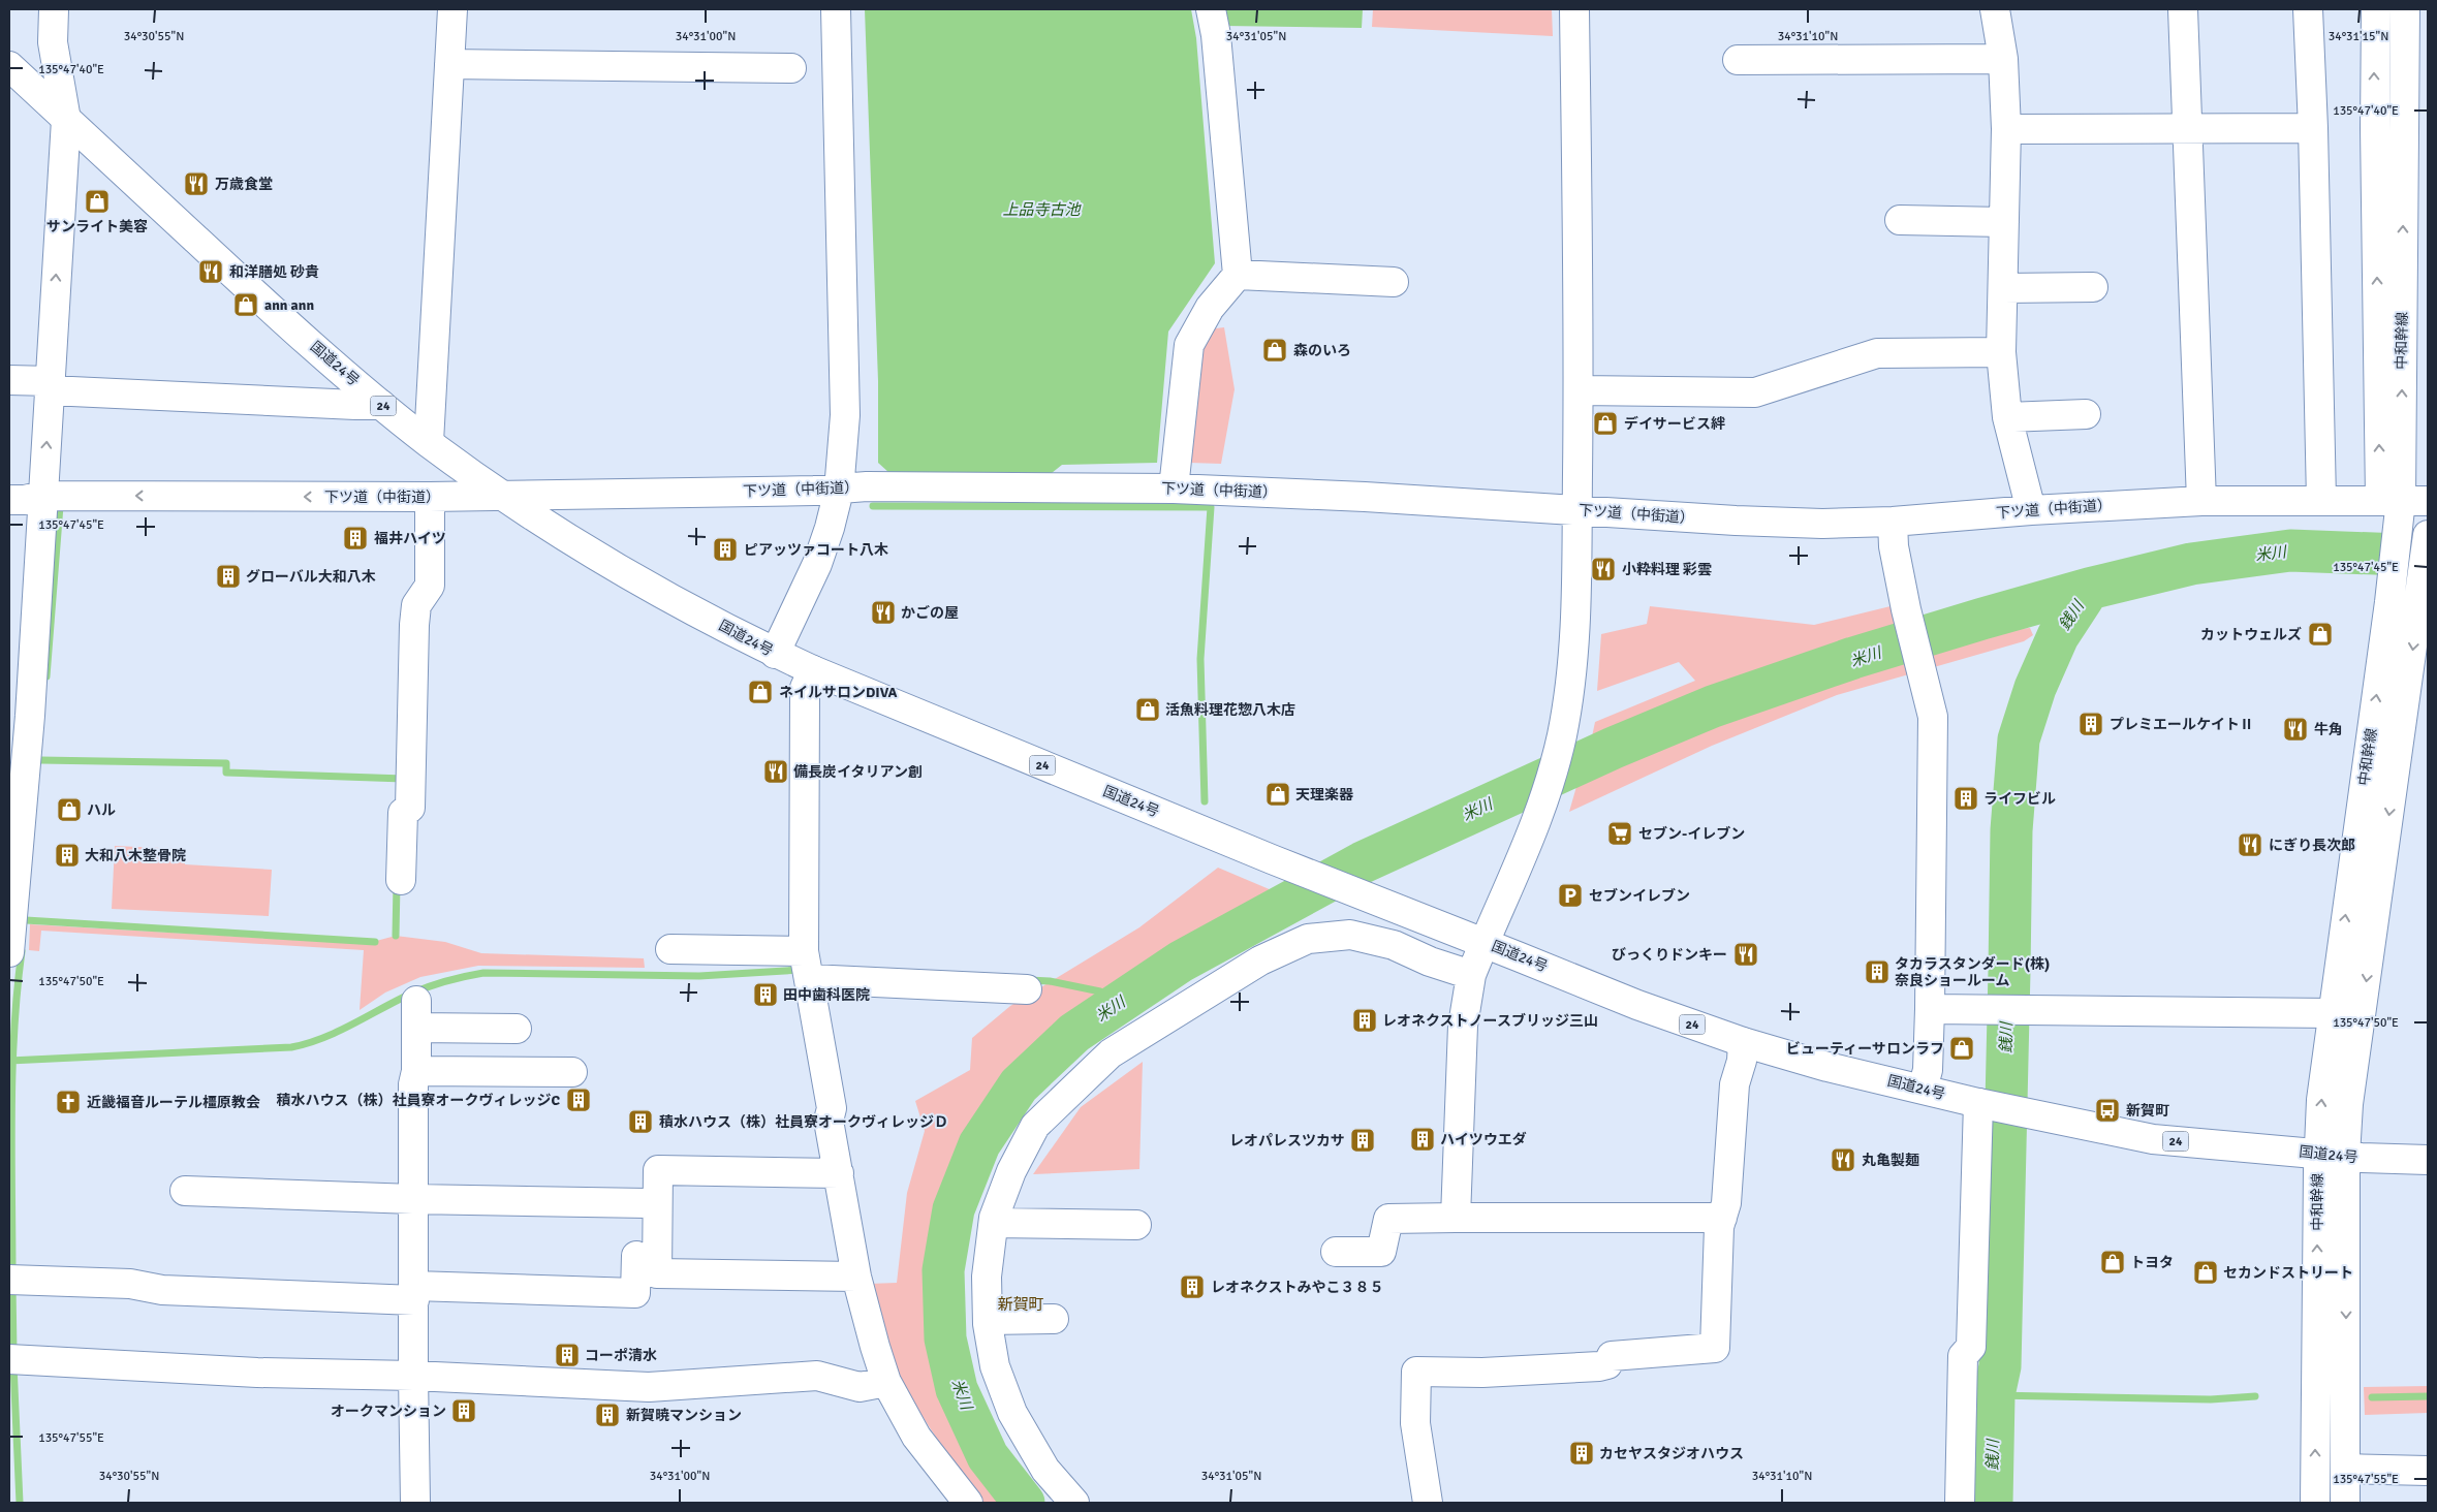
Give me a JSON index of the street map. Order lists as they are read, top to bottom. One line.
{"streets":{"main road":["中和幹線","国道24号","24","下ツ道（中街道）"]},"crossings":[["中和幹線","国道24号"],["中和幹線","下ツ道（中街道）"],["国道24号","下ツ道（中街道）"]],"districts":["新賀町"],"water":["上品寺古池","米川","銭川"],"places":{"restaurant":["万歳食堂","和洋膳処 砂貴","小粋料理 彩雲","かごの屋","牛角","備長炭イタリアン創","にぎり長次郎","びっくりドンキー","丸亀製麺"],"shop":["サンライト美容","ann ann","森のいろ","デイサービス絆","カットウェルズ","ネイルサロンDIVA","活魚料理花惣八木店","天理楽器","ハル","ビューティーサロンラフ","トヨタ","セカンドストリート"],"building":["福井ハイツ","ピアッツァコート八木","グローバル大和八木","プレミエールケイトⅡ","ライフビル","大和八木整骨院","タカラスタンダード(株) 奈良ショールーム","田中歯科医院","レオネクストノースブリッジ三山","積水ハウス（株）社員寮オークヴィレッジC","積水ハウス（株）社員寮オークヴィレッジＤ","ハイツウエダ","レオパレスツカサ","レオネクストみやこ３８５","コーポ清水","オークマンション","新賀暁マンション","カセヤスタジオハウス"],"supermarket":["セブン-イレブン"],"parking":["セブンイレブン"],"church":["近畿福音ルーテル橿原教会"],"bus stop":["新賀町"]},"coordinates":["34°30'55\"N","34°31'00\"N","34°31'05\"N","34°31'10\"N","34°31'15\"N","135°47'40\"E","135°47'45\"E","135°47'50\"E","135°47'55\"E"]}
